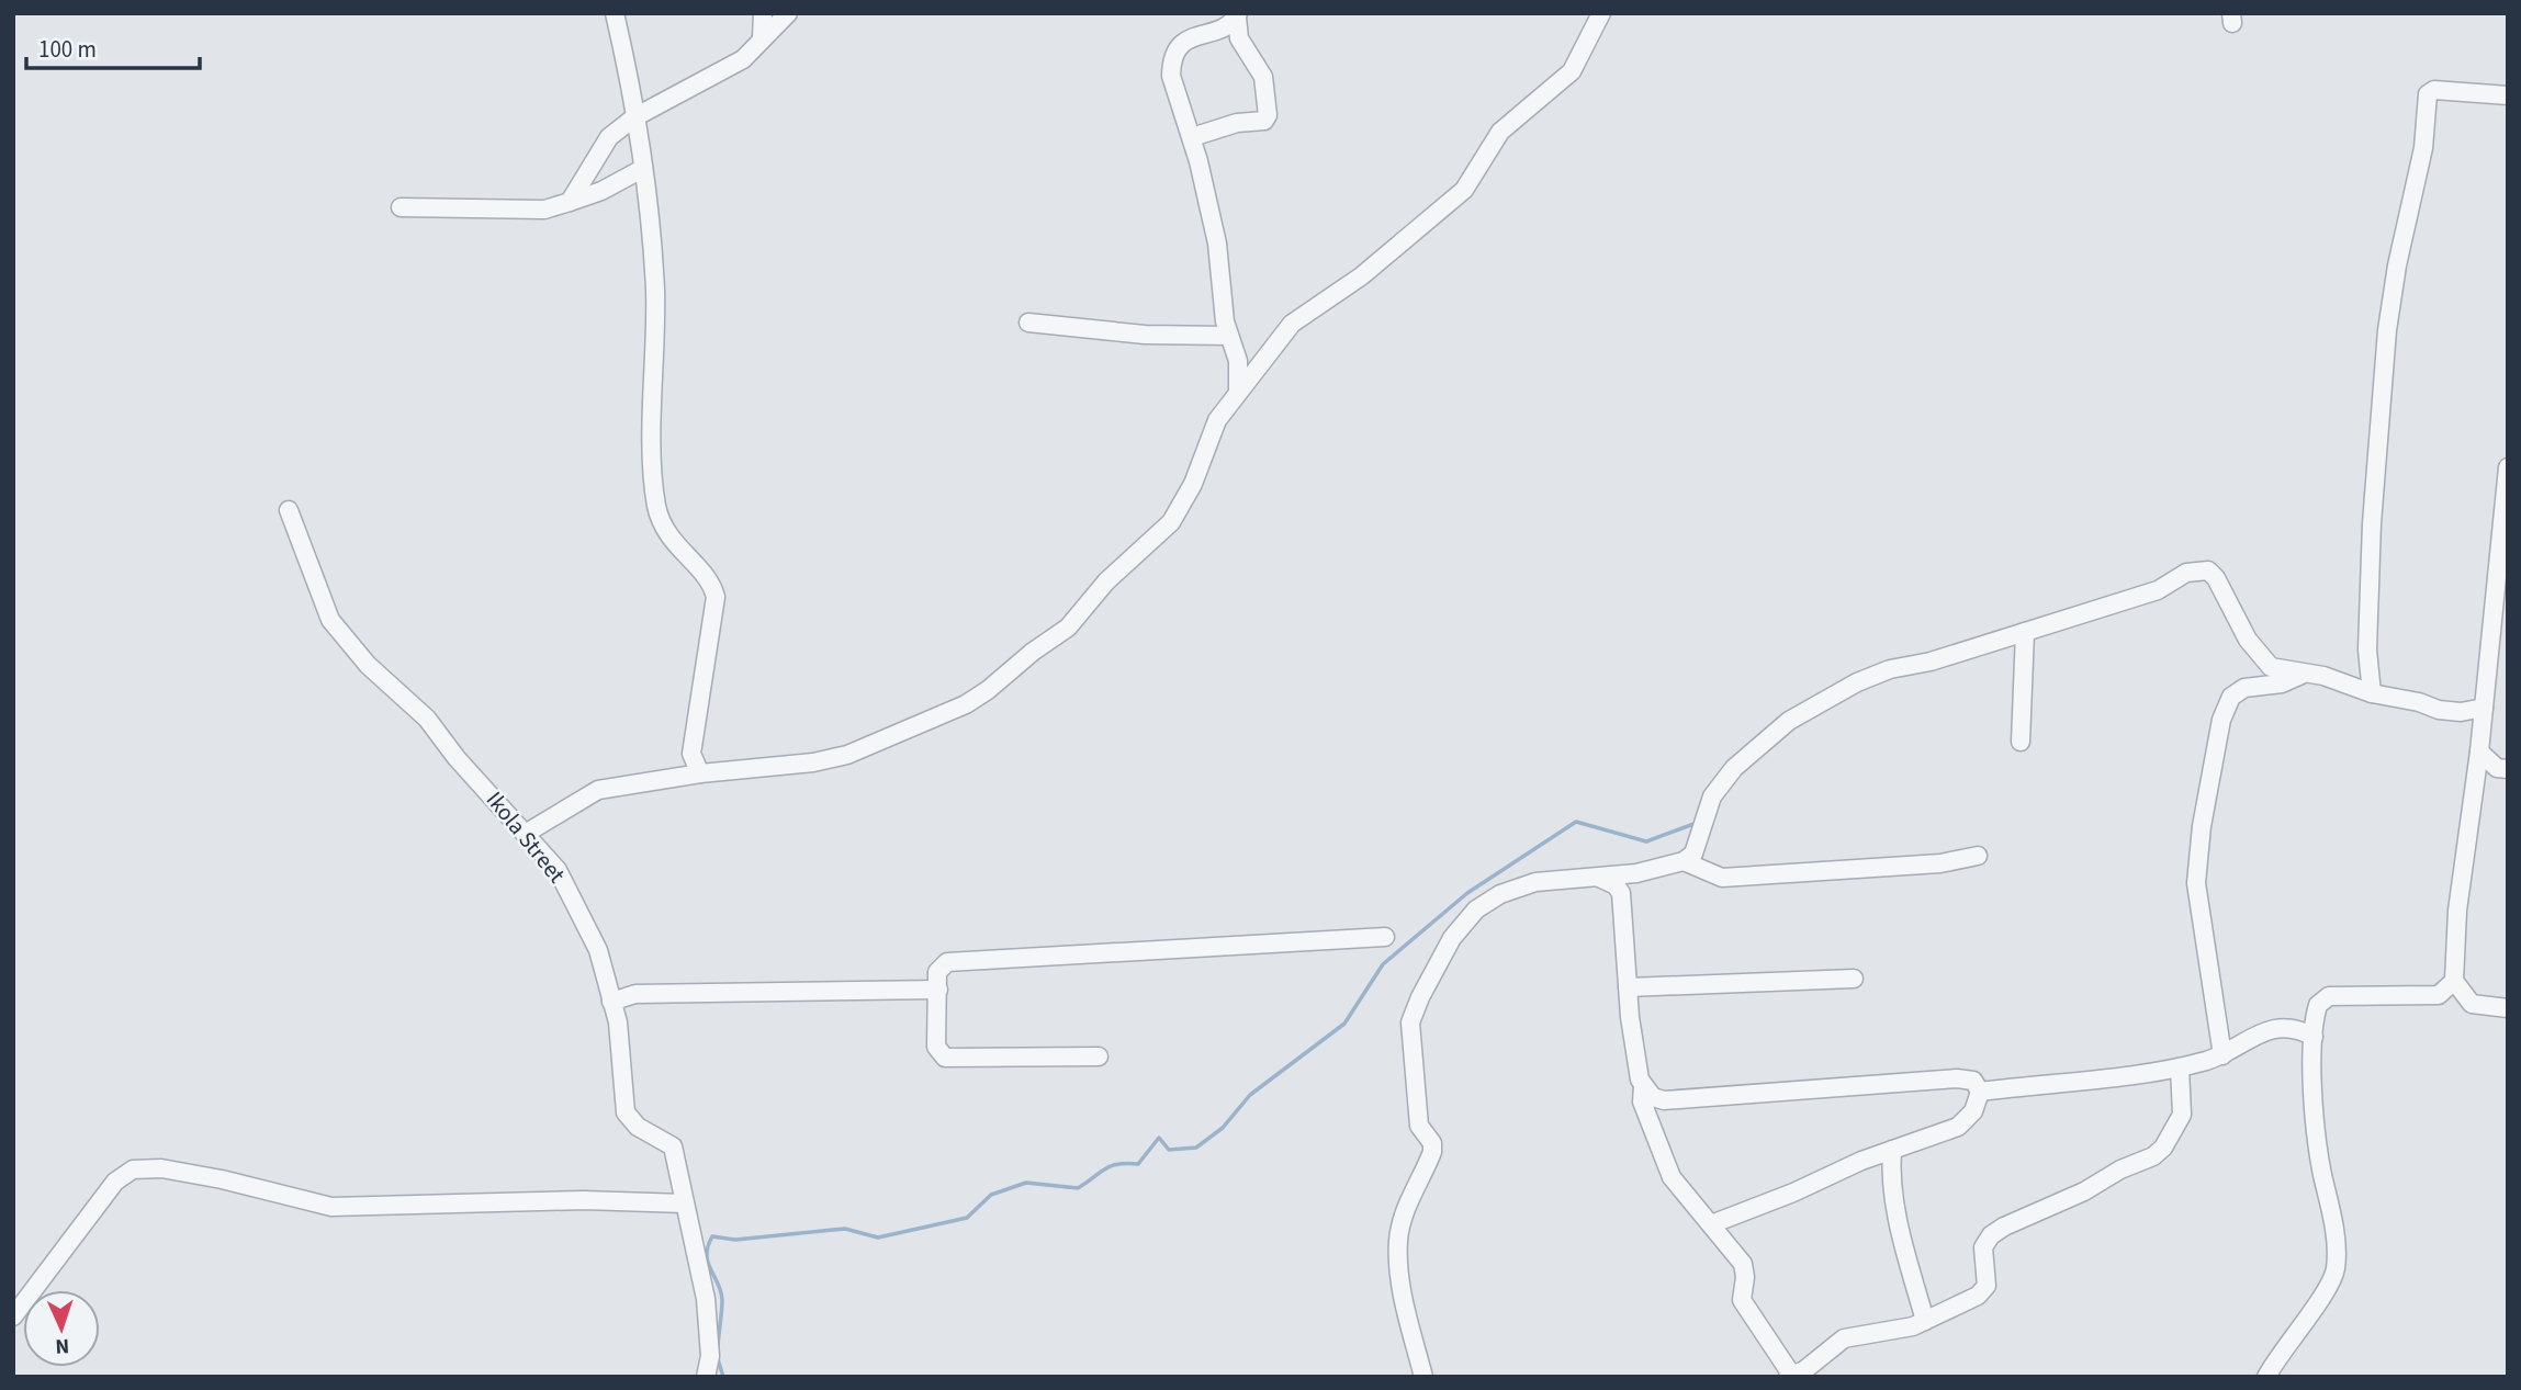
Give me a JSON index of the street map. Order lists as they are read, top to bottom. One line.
{"streets":{"street":["Ikola Street"]},"scale_bar":"100 m","north":"bottom"}
